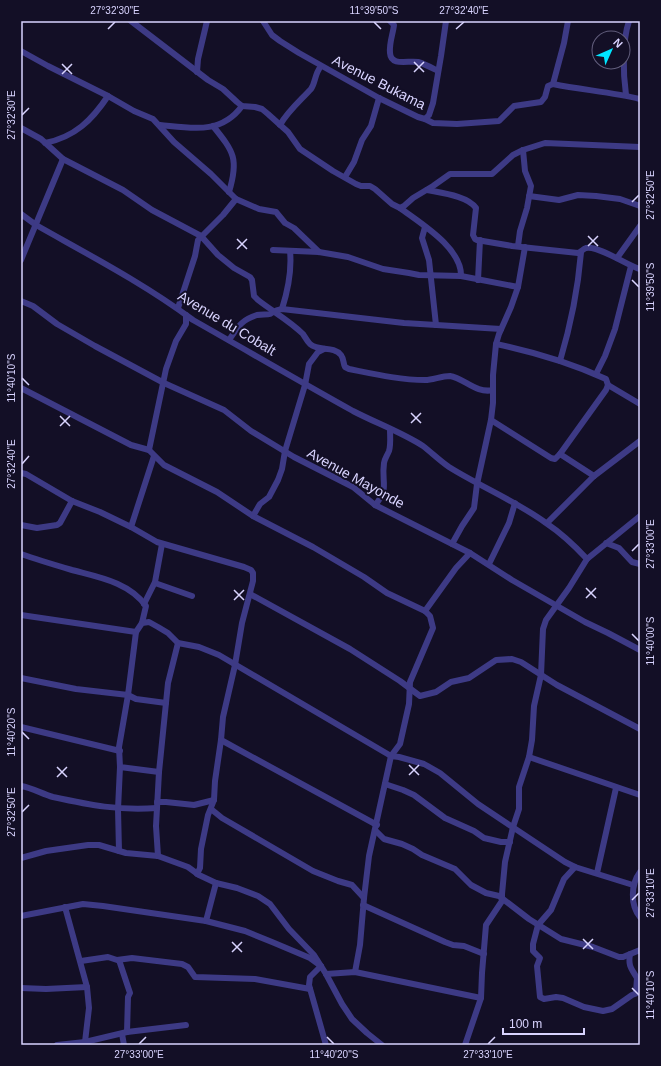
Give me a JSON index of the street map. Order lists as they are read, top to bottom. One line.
{"streets":{"street":["Avenue Bukama","Avenue du Cobalt","Avenue Mayonde"]},"scale_bar":"100 m","north":"top right","coordinates":["27°32'30\"E","11°39'50\"S","27°32'40\"E","27°32'50\"E","11°40'10\"S","27°33'00\"E","11°40'00\"S","11°40'20\"S","27°33'10\"E"]}
